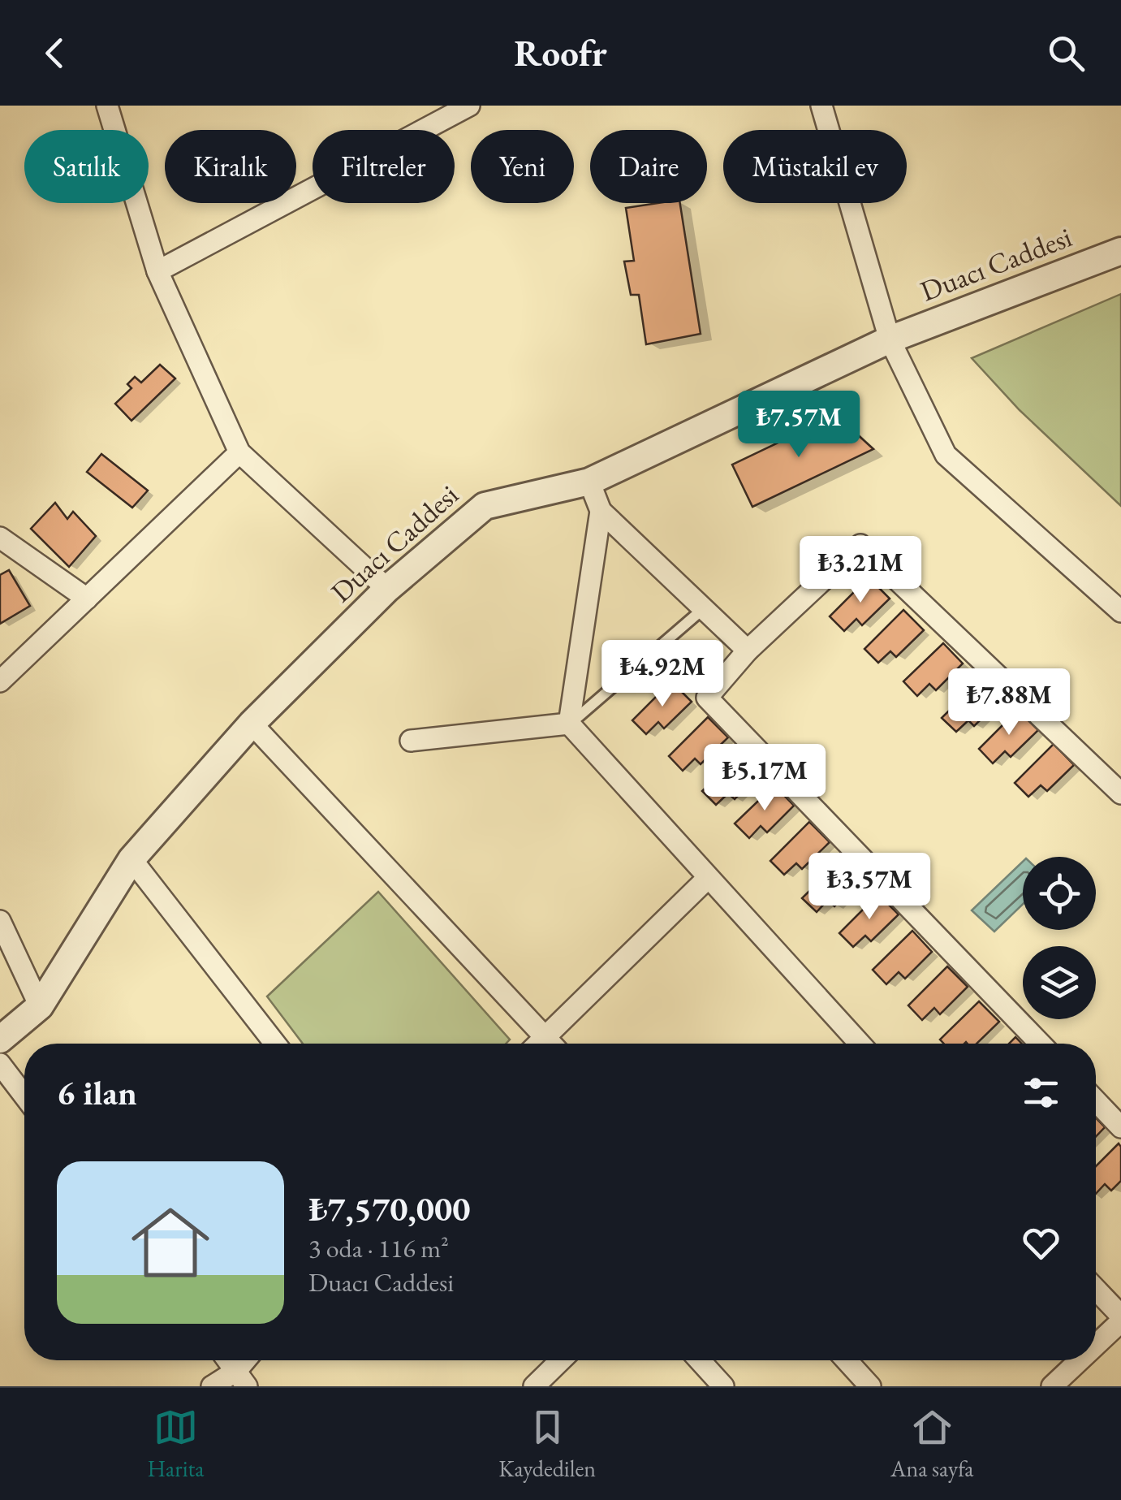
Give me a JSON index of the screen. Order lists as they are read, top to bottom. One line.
{"streets":{"street":["Duacı Caddesi"]},"page":{"header":"Roofr","chip":["Satılık","Kiralık","Filtreler","Yeni","Daire","Müstakil ev"],"price":["₺7.57M","₺3.21M","₺4.92M","₺7.88M","₺5.17M","₺3.57M"],"heading":"6 ilan","list":[{"name":"₺7,570,000","note":"3 oda · 116 m² · Duacı Caddesi"}],"tabs":["Harita","Kaydedilen","Ana sayfa"]}}
